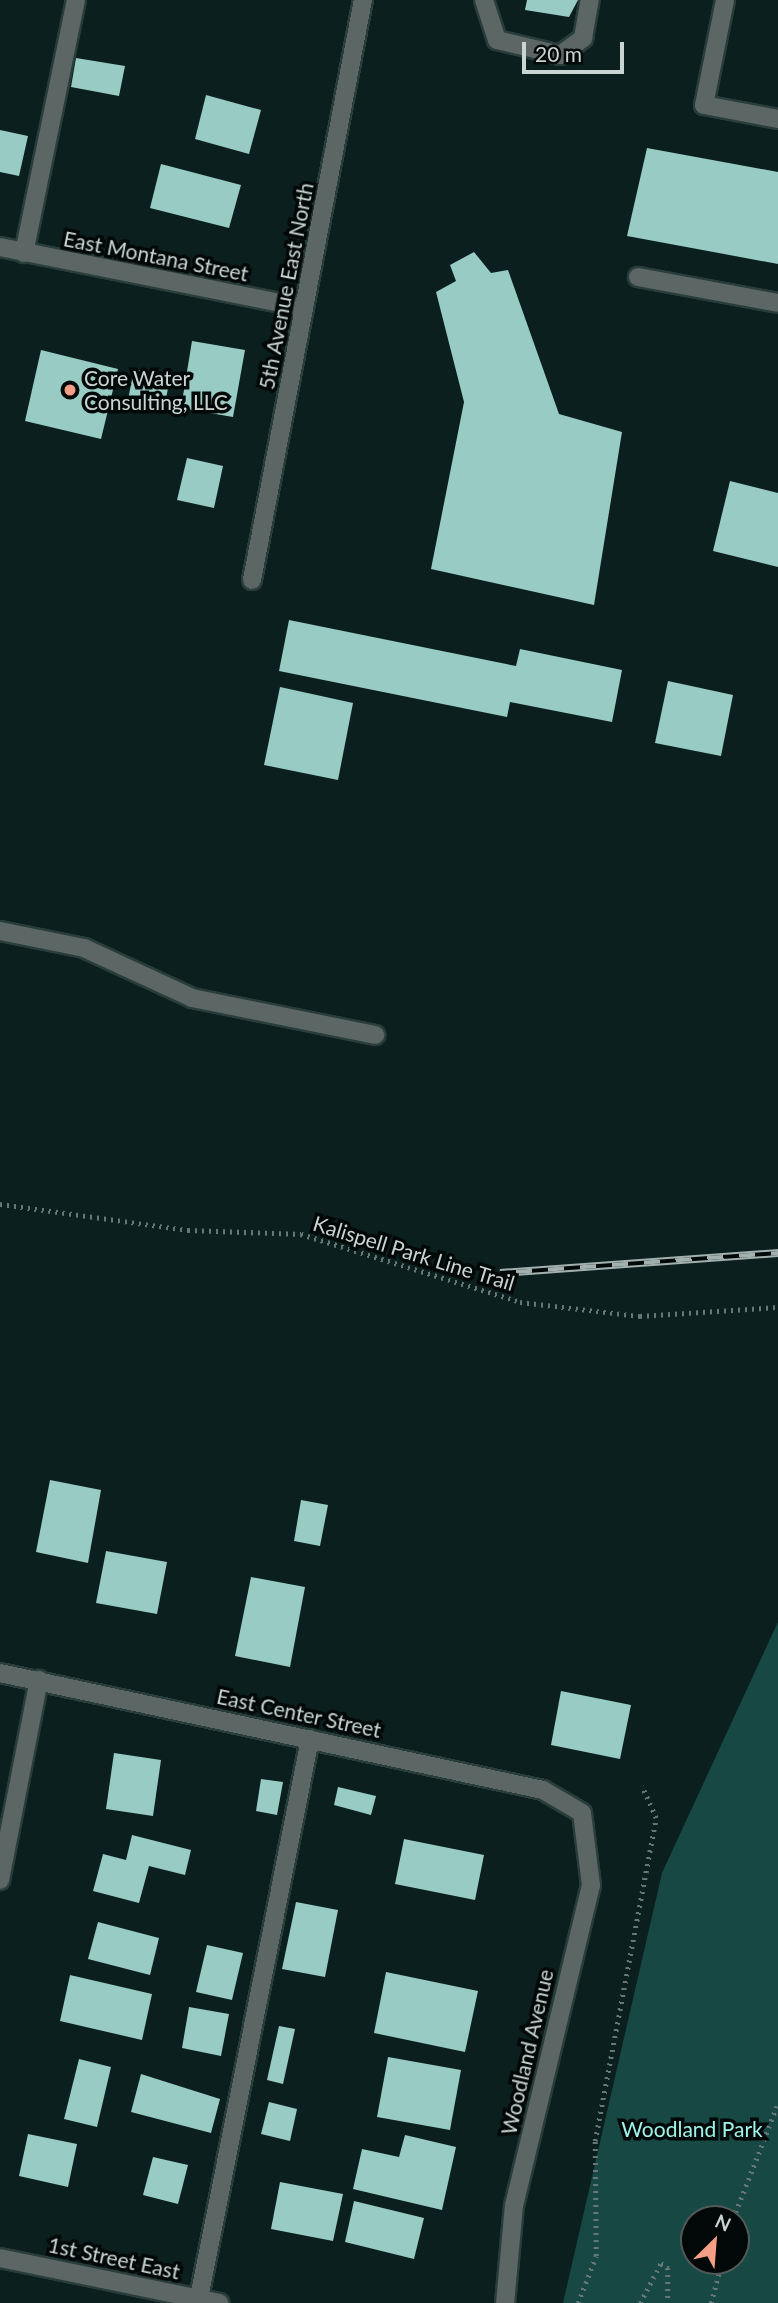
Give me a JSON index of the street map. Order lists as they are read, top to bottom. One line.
{"streets":{"street":["East Montana Street","5th Avenue East North","East Center Street","Woodland Avenue","1st Street East"],"path":["Kalispell Park Line Trail"]},"crossings":[["East Montana Street","5th Avenue East North"],["East Center Street","Woodland Avenue"]],"parks":["Woodland Park"],"places":["Core Water Consulting, LLC"],"scale_bar":"20 m","north":"top right"}
